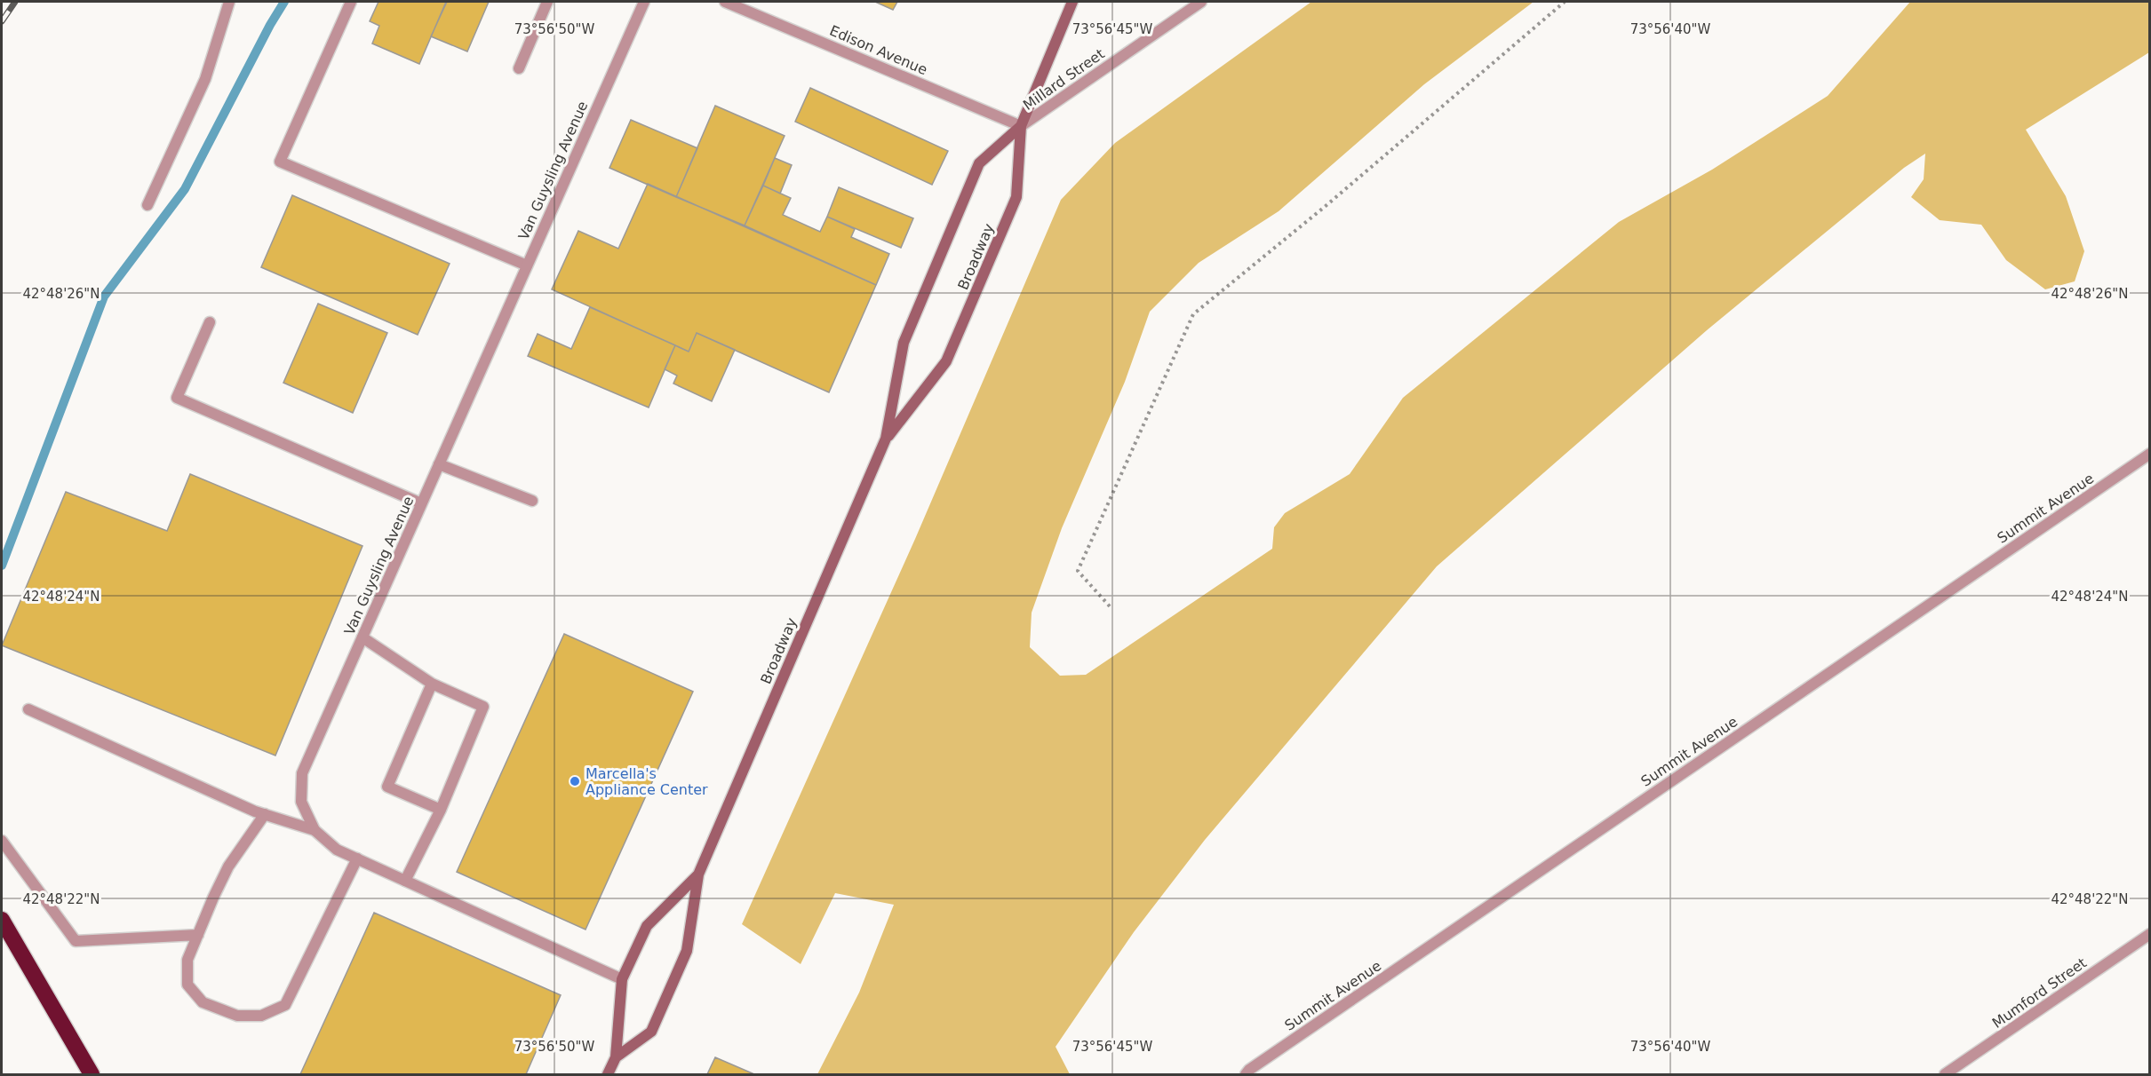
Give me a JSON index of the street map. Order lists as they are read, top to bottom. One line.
{"streets":{"main road":["Broadway"],"street":["Edison Avenue","Millard Street","Van Guysling Avenue","Summit Avenue","Mumford Street"]},"crossings":[["Edison Avenue","Millard Street"],["Edison Avenue","Broadway"],["Millard Street","Broadway"],["Van Guysling Avenue","Broadway"]],"places":["Marcella's Appliance Center"],"coordinates":["73°56'50\"W","73°56'45\"W","73°56'40\"W","42°48'26\"N","42°48'24\"N","42°48'22\"N"]}
